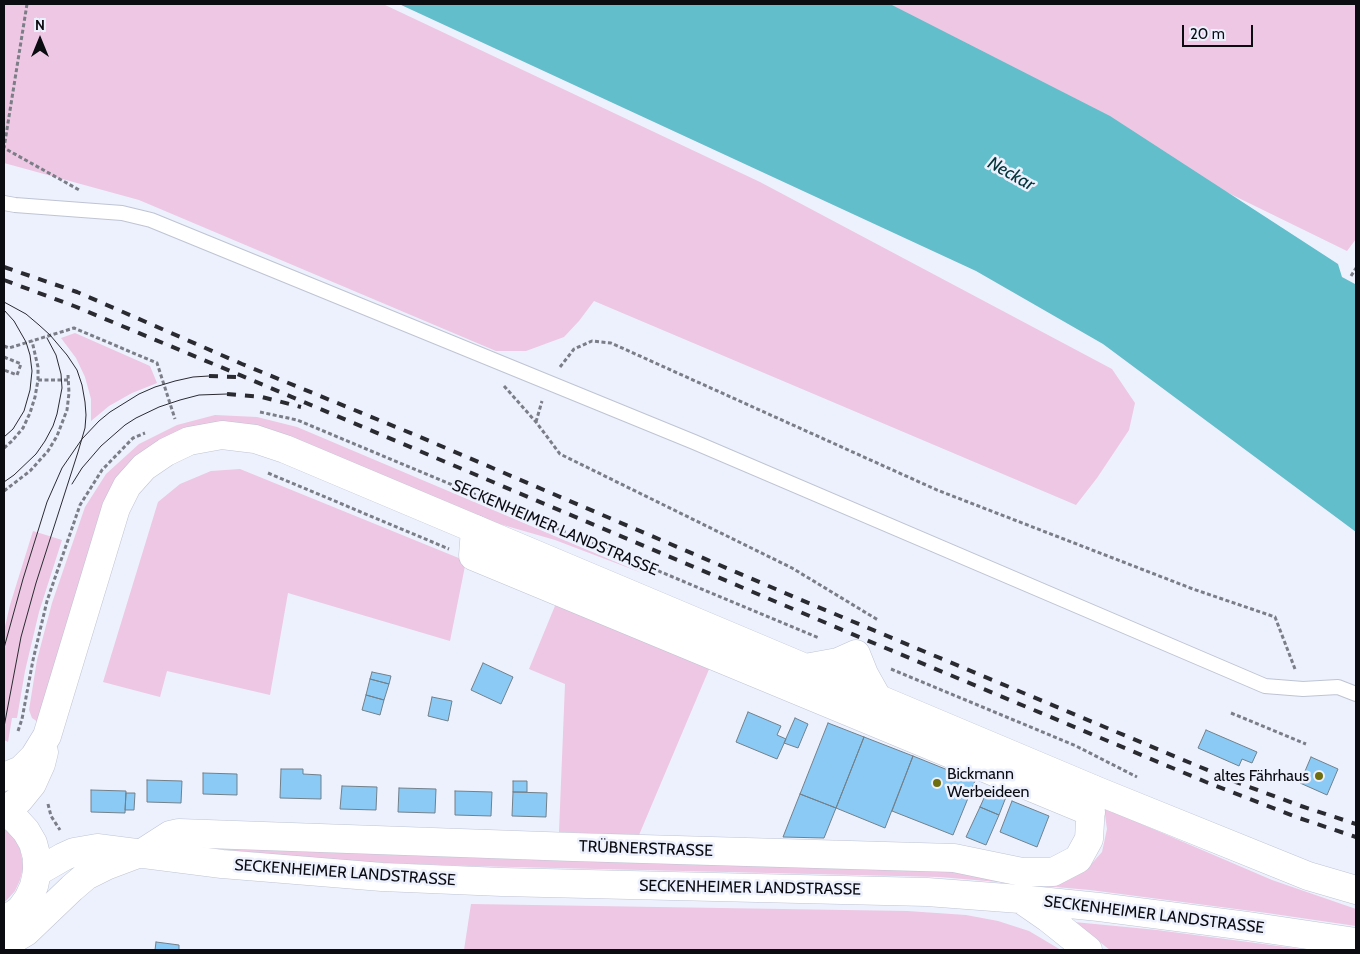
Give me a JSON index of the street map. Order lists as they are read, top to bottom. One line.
{"streets":{"main road":["SECKENHEIMER LANDSTRASSE","TRÜBNERSTRASSE"]},"crossings":[["SECKENHEIMER LANDSTRASSE","TRÜBNERSTRASSE"]],"water":["Neckar"],"places":["altes Fährhaus","Bickmann Werbeideen"],"scale_bar":"20 m","north":"top"}
